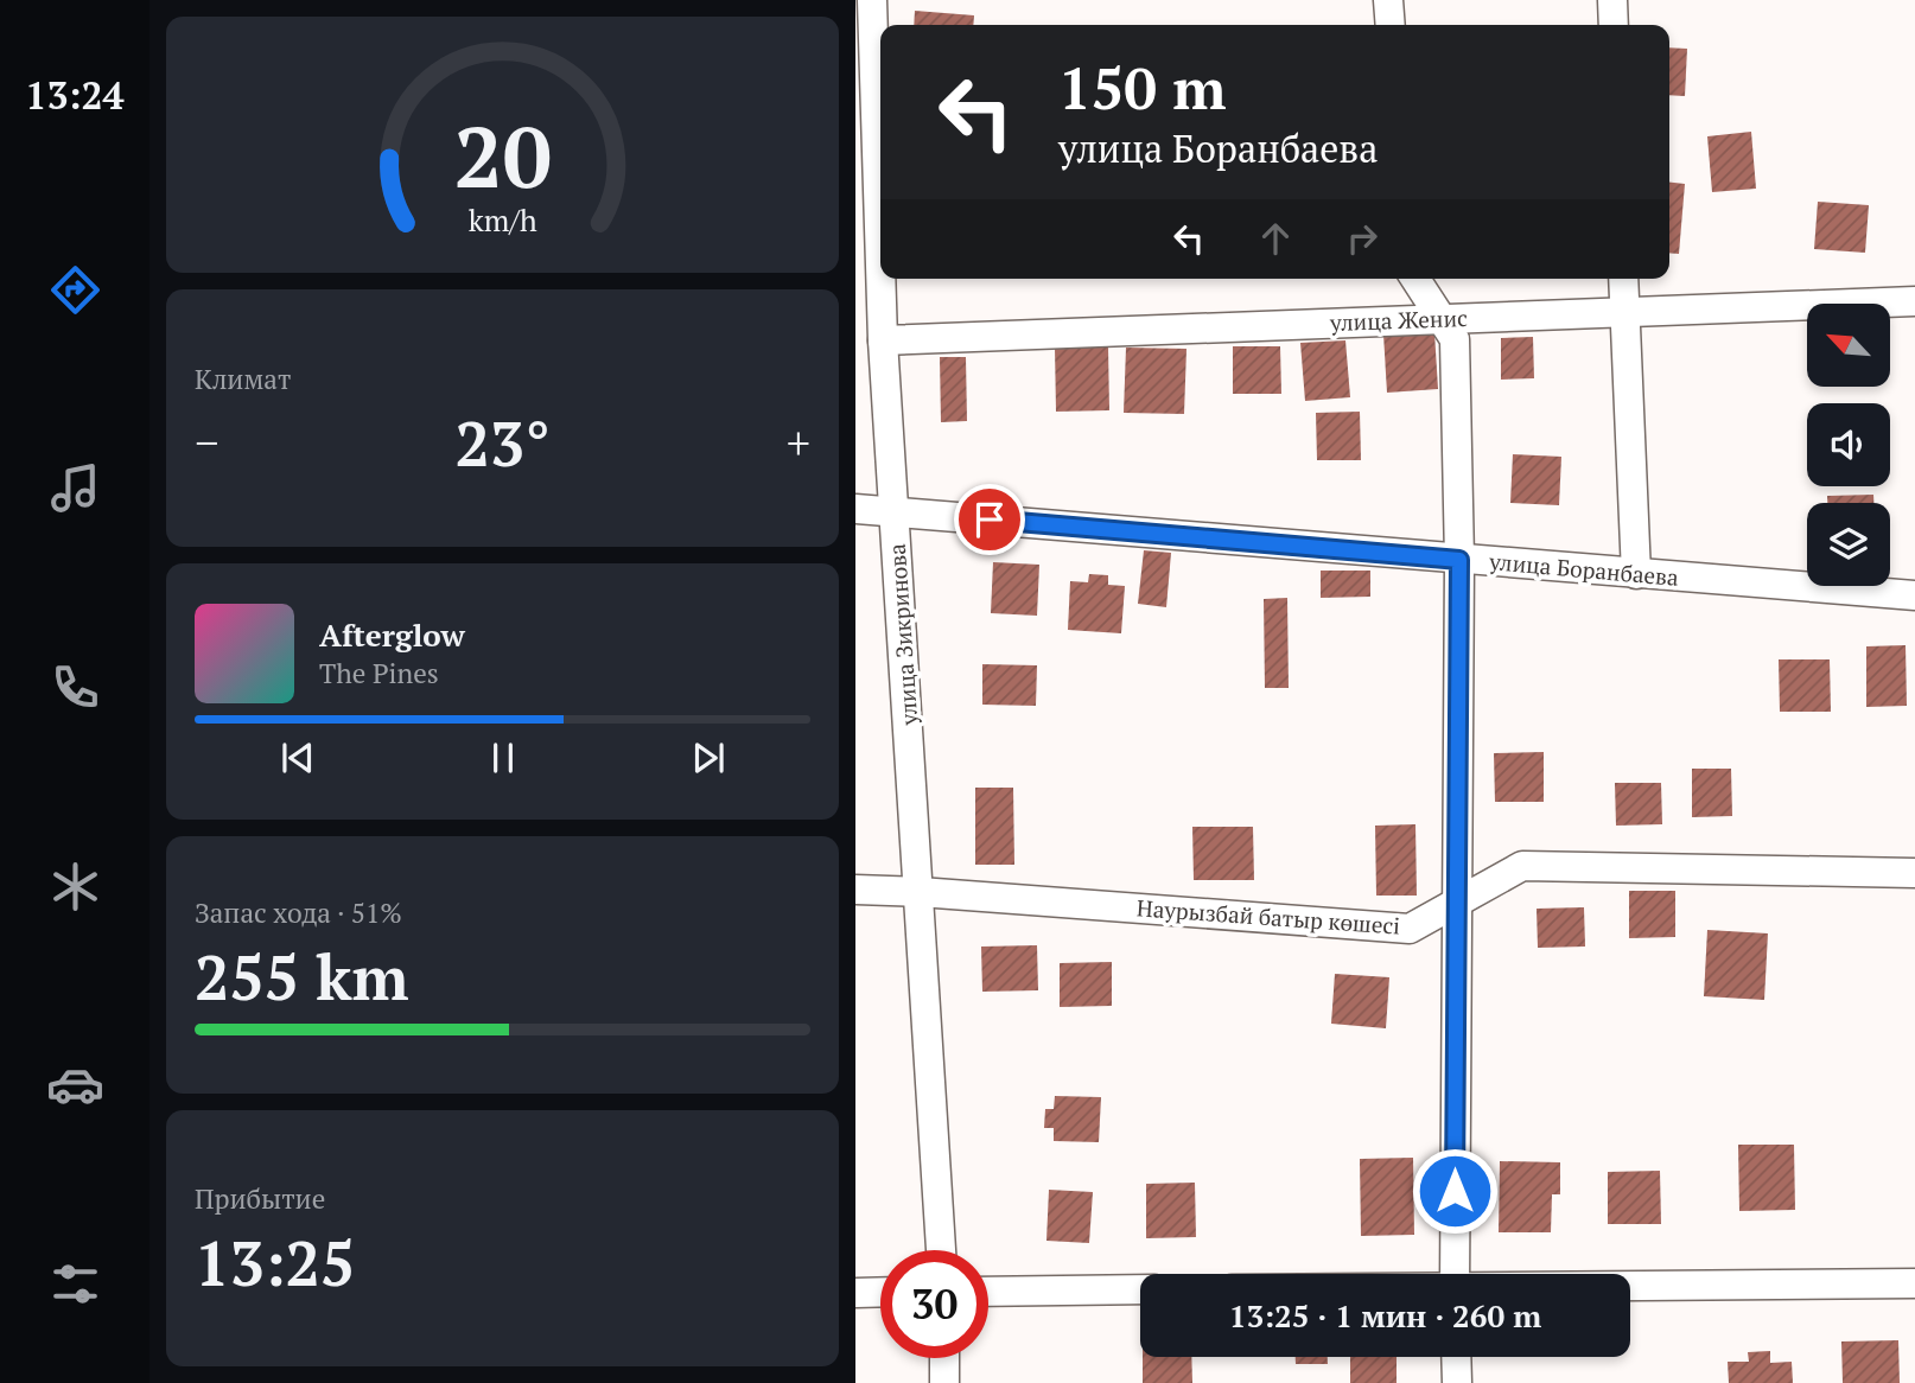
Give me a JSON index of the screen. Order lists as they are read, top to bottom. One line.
{"streets":{"street":["улица Женис","улица Боранбаева","улица Зикринова","Наурызбай батыр көшесі"]},"crossings":[["улица Женис","улица Зикринова"],["улица Боранбаева","улица Зикринова"],["улица Зикринова","Наурызбай батыр көшесі"]],"north":"top left","page":{"tabs":"13:24","turn":["150 m","улица Боранбаева"],"tile":["Климат",["Запас хода · 51%","255 km"],["Прибытие","13:25"]],"heat":["−","23°","+"],"song":["Afterglow","The Pines"],"limit":"30","trip":"13:25 · 1 мин · 260 m","gauge":["20","km/h"]}}
